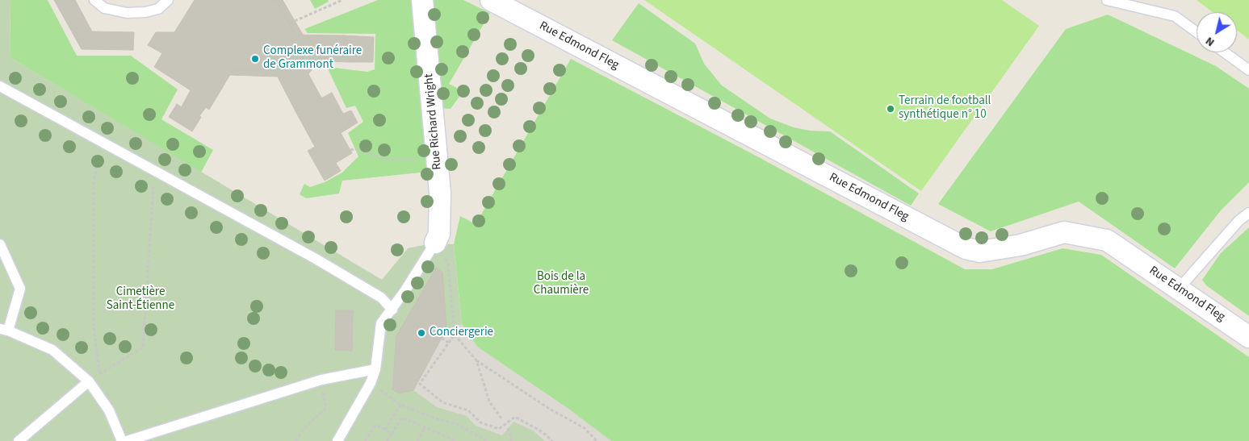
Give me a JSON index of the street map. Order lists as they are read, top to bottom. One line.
{"streets":{"street":["Rue Edmond Fleg","Rue Richard Wright"]},"parks":["Bois de la Chaumière","Cimetière Saint-Étienne"],"places":["Complexe funéraire de Grammont","Terrain de football synthétique n° 10","Conciergerie"],"north":"bottom left"}
